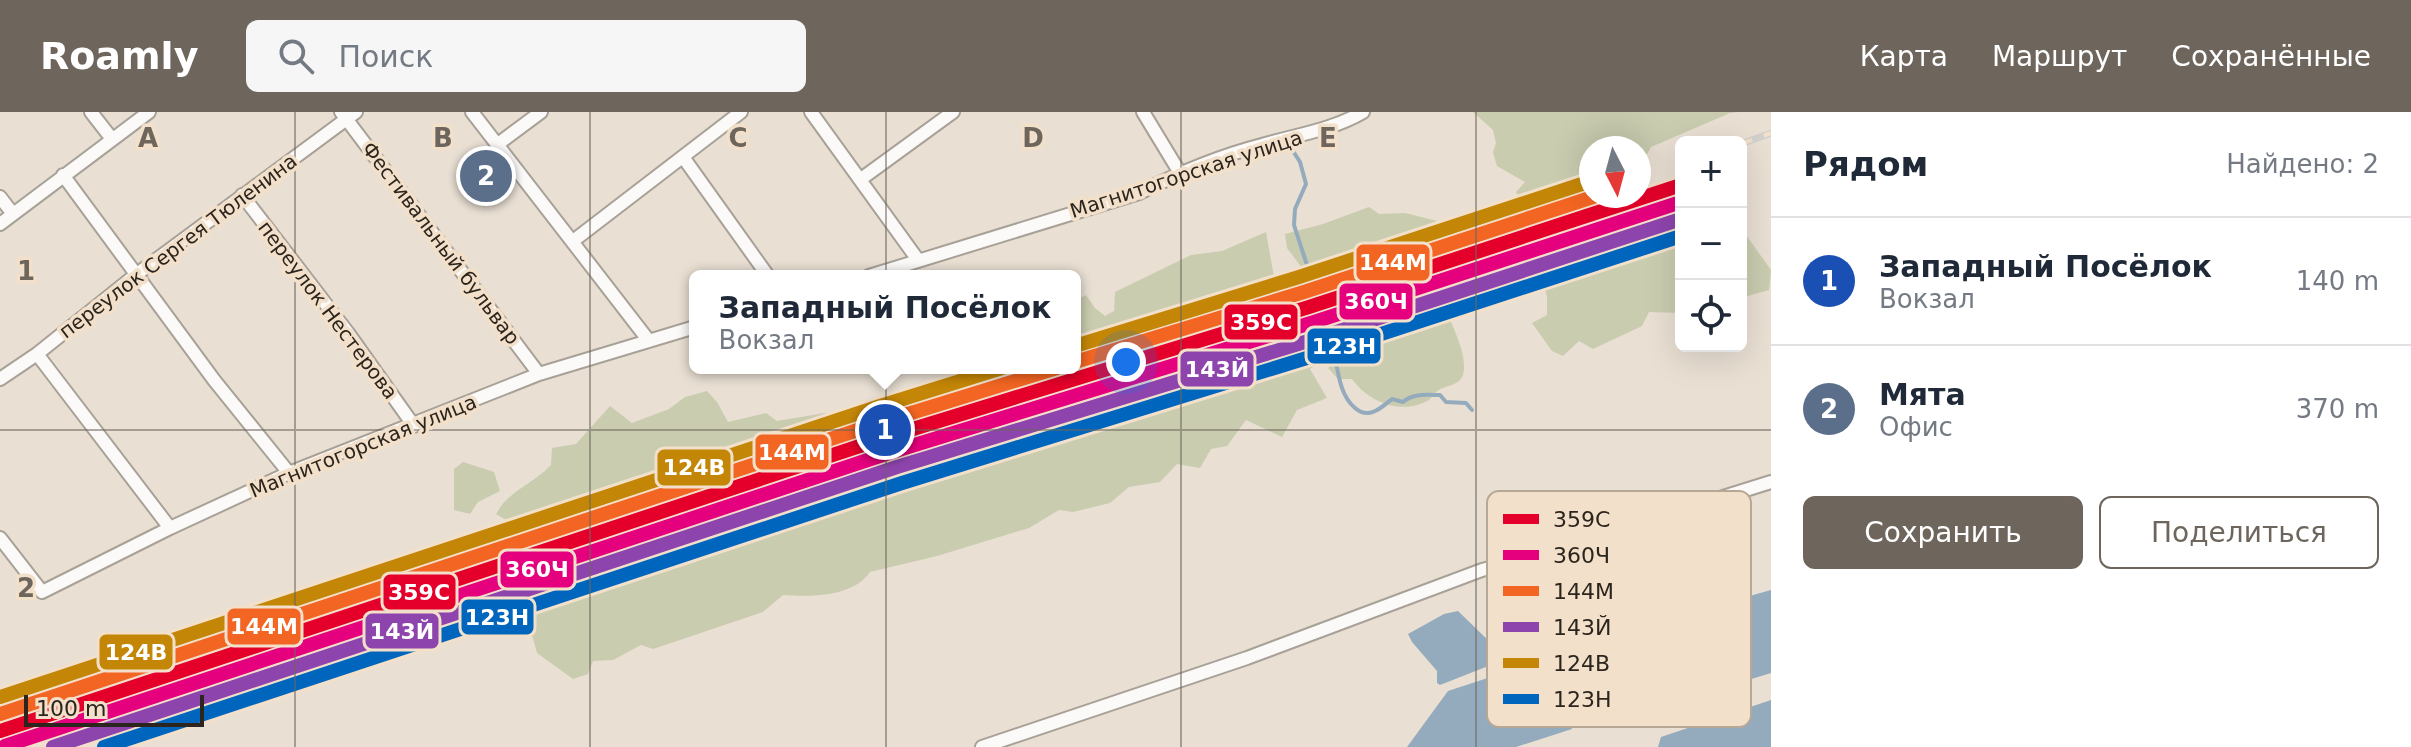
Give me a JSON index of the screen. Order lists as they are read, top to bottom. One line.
{"streets":{"street":["Магнитогорская улица","Фестивальный бульвар","переулок Сергея Тюленина","переулок Нестерова"]},"crossings":[["Магнитогорская улица","Фестивальный бульвар"],["Магнитогорская улица","переулок Нестерова"],["Фестивальный бульвар","переулок Сергея Тюленина"],["переулок Сергея Тюленина","переулок Нестерова"]],"lines":["transit line 124В","transit line 359С","transit line 144М","transit line 360Ч","transit line 143Й","transit line 123Н"],"legend":["359С","360Ч","144М","143Й","124В","123Н"],"scale_bar":"100 m","north":"bottom","page":{"header":"Roamly","search":"Поиск","nav":["Карта","Маршрут","Сохранённые"],"heading":["Рядом","Найдено: 2"],"map_buttons":["+","−"],"pins":["2","1"],"list":[{"mark":"1","name":"Западный Посёлок","note":"Вокзал","value":"140 m"},{"mark":"2","name":"Мята","note":"Офис","value":"370 m"}],"popup":["Западный Посёлок","Вокзал"],"buttons":["Сохранить","Поделиться"],"scale":"100 m"},"grid":{"columns":["A","B","C","D","E"],"rows":["1","2"]}}
